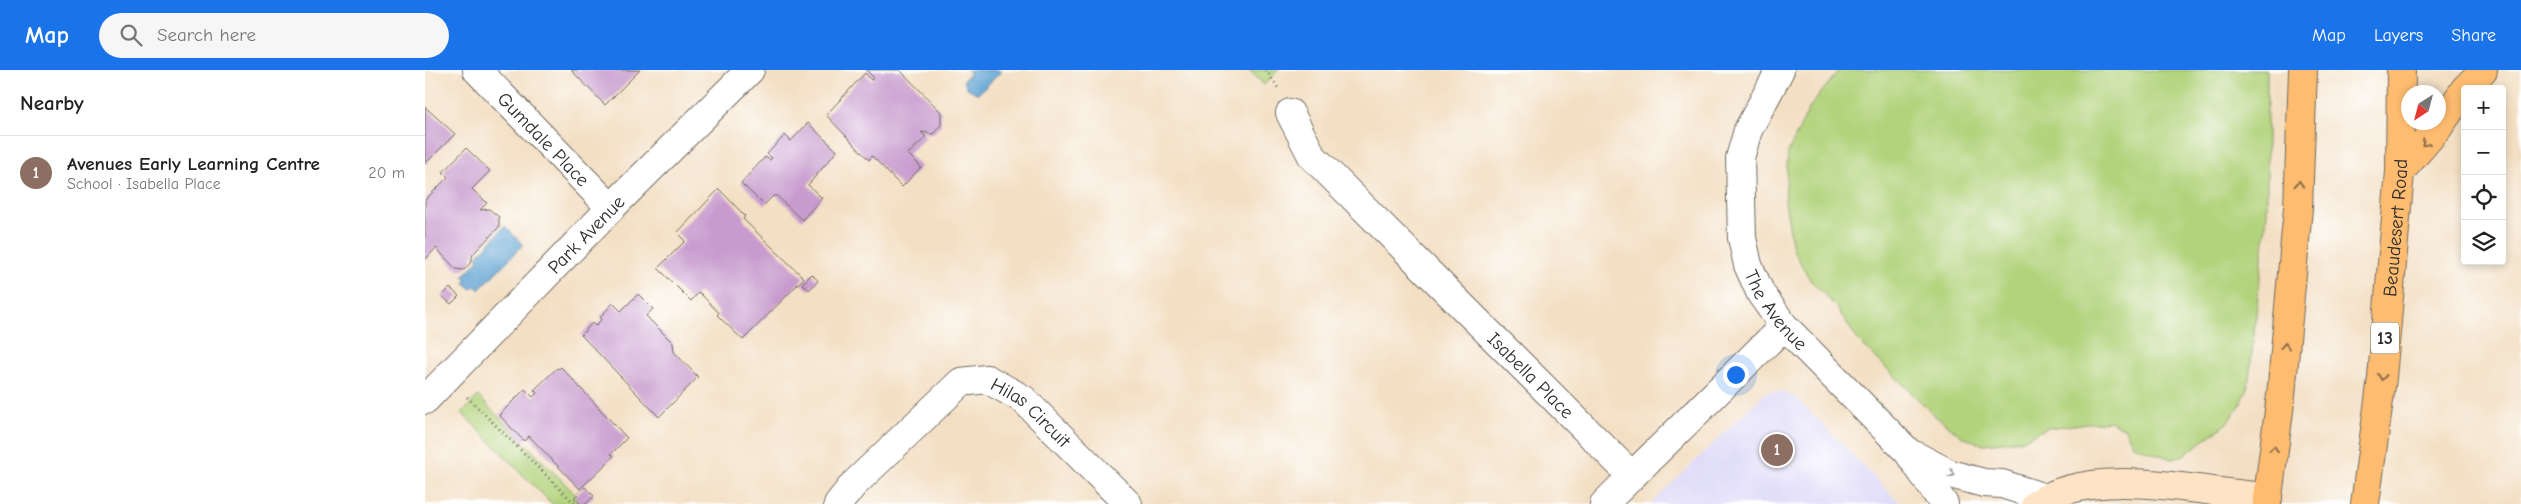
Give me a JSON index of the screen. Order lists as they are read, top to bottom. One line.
{"streets":{"highway":["Beaudesert Road","13"],"street":["Gumdale Place","Park Avenue","The Avenue","Isabella Place","Hilas Circuit"]},"crossings":[["Gumdale Place","Park Avenue"]],"north":"bottom left","page":{"header":"Map","search":"Search here","nav":["Map","Layers","Share"],"heading":"Nearby","map_buttons":["+","−"],"list":[{"mark":"1","name":"Avenues Early Learning Centre","note":"School · Isabella Place","value":"20 m"}],"pins":"1"}}
